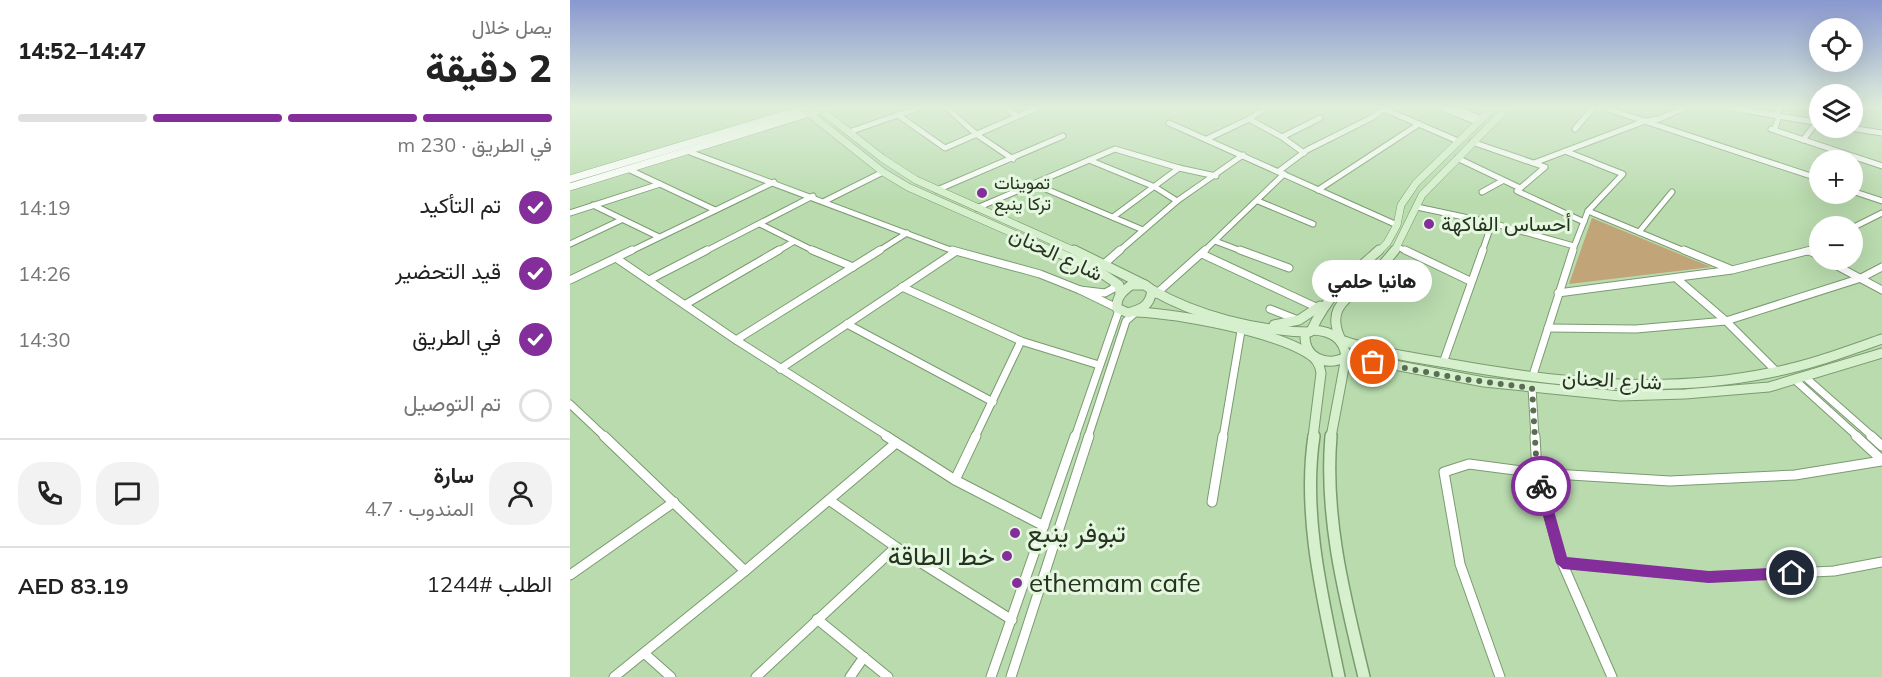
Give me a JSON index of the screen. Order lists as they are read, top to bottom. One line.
{"streets":{"main road":["شارع الحنان"]},"places":["تموينات تركا ينبع","أحساس الفاكهة","هانيا حلمي","تبوفر ينبع","خط الطاقة","ethemam cafe"],"page":{"heading":["2 دقيقة","يصل خلال","14:47–14:52"],"panel":["سارة","المندوب · 4.7","الطلب #1244","AED 83.19"],"map_buttons":["+","−"],"bar":"في الطريق · 230 m","list":[["تم التأكيد","14:19"],["قيد التحضير","14:26"],["في الطريق","14:30"],"تم التوصيل"],"bubble":"هانيا حلمي"}}
